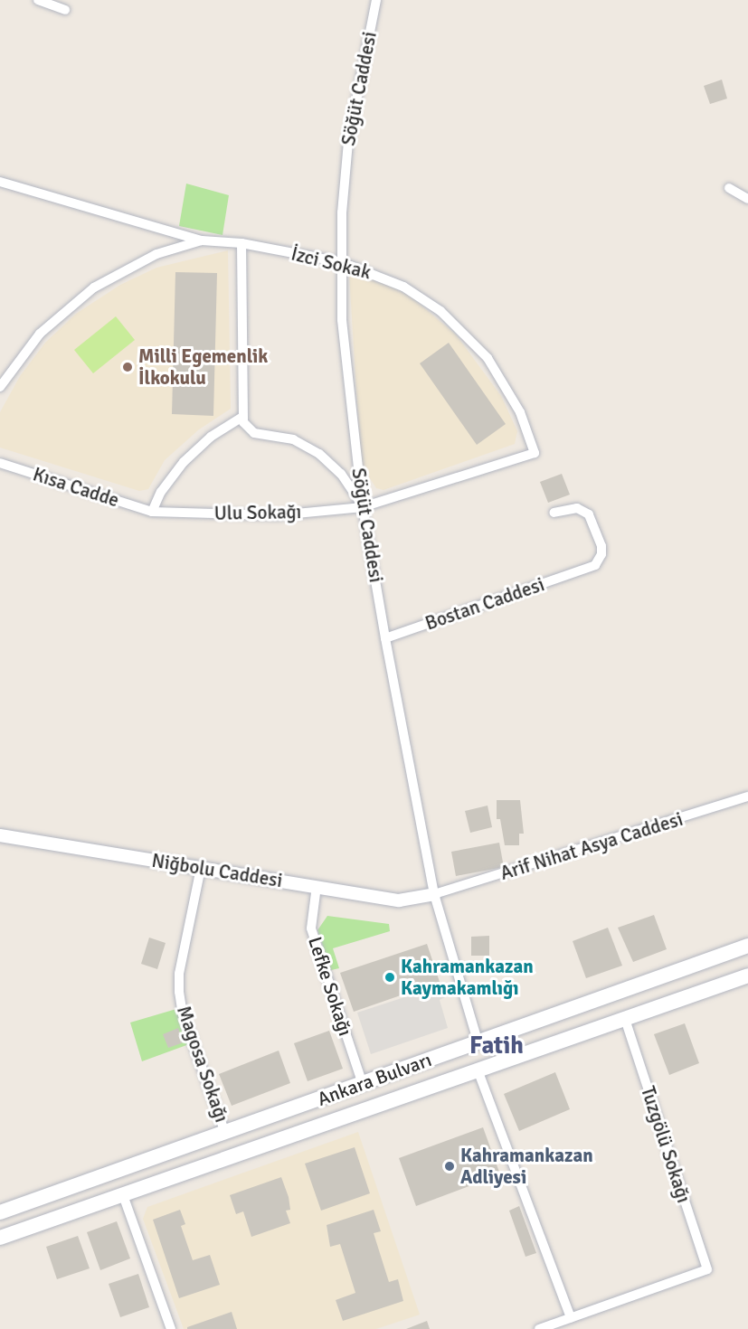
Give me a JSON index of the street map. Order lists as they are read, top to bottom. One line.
{"streets":{"main road":["Ankara Bulvarı"],"street":["Söğüt Caddesi","İzci Sokak","Kısa Cadde","Ulu Sokağı","Bostan Caddesi","Arif Nihat Asya Caddesi","Niğbolu Caddesi","Lefke Sokağı","Magosa Sokağı","Tuzgölü Sokağı"]},"crossings":[["Söğüt Caddesi","İzci Sokak"],["Söğüt Caddesi","Ulu Sokağı"],["Söğüt Caddesi","Bostan Caddesi"],["Söğüt Caddesi","Arif Nihat Asya Caddesi"],["Söğüt Caddesi","Niğbolu Caddesi"],["Söğüt Caddesi","Ankara Bulvarı"],["İzci Sokak","Ulu Sokağı"],["Kısa Cadde","Ulu Sokağı"],["Arif Nihat Asya Caddesi","Niğbolu Caddesi"],["Niğbolu Caddesi","Lefke Sokağı"],["Niğbolu Caddesi","Magosa Sokağı"],["Lefke Sokağı","Ankara Bulvarı"],["Magosa Sokağı","Ankara Bulvarı"],["Ankara Bulvarı","Tuzgölü Sokağı"]],"districts":["Fatih"],"places":["Milli Egemenlik İlkokulu","Kahramankazan Kaymakamlığı","Kahramankazan Adliyesi"]}
